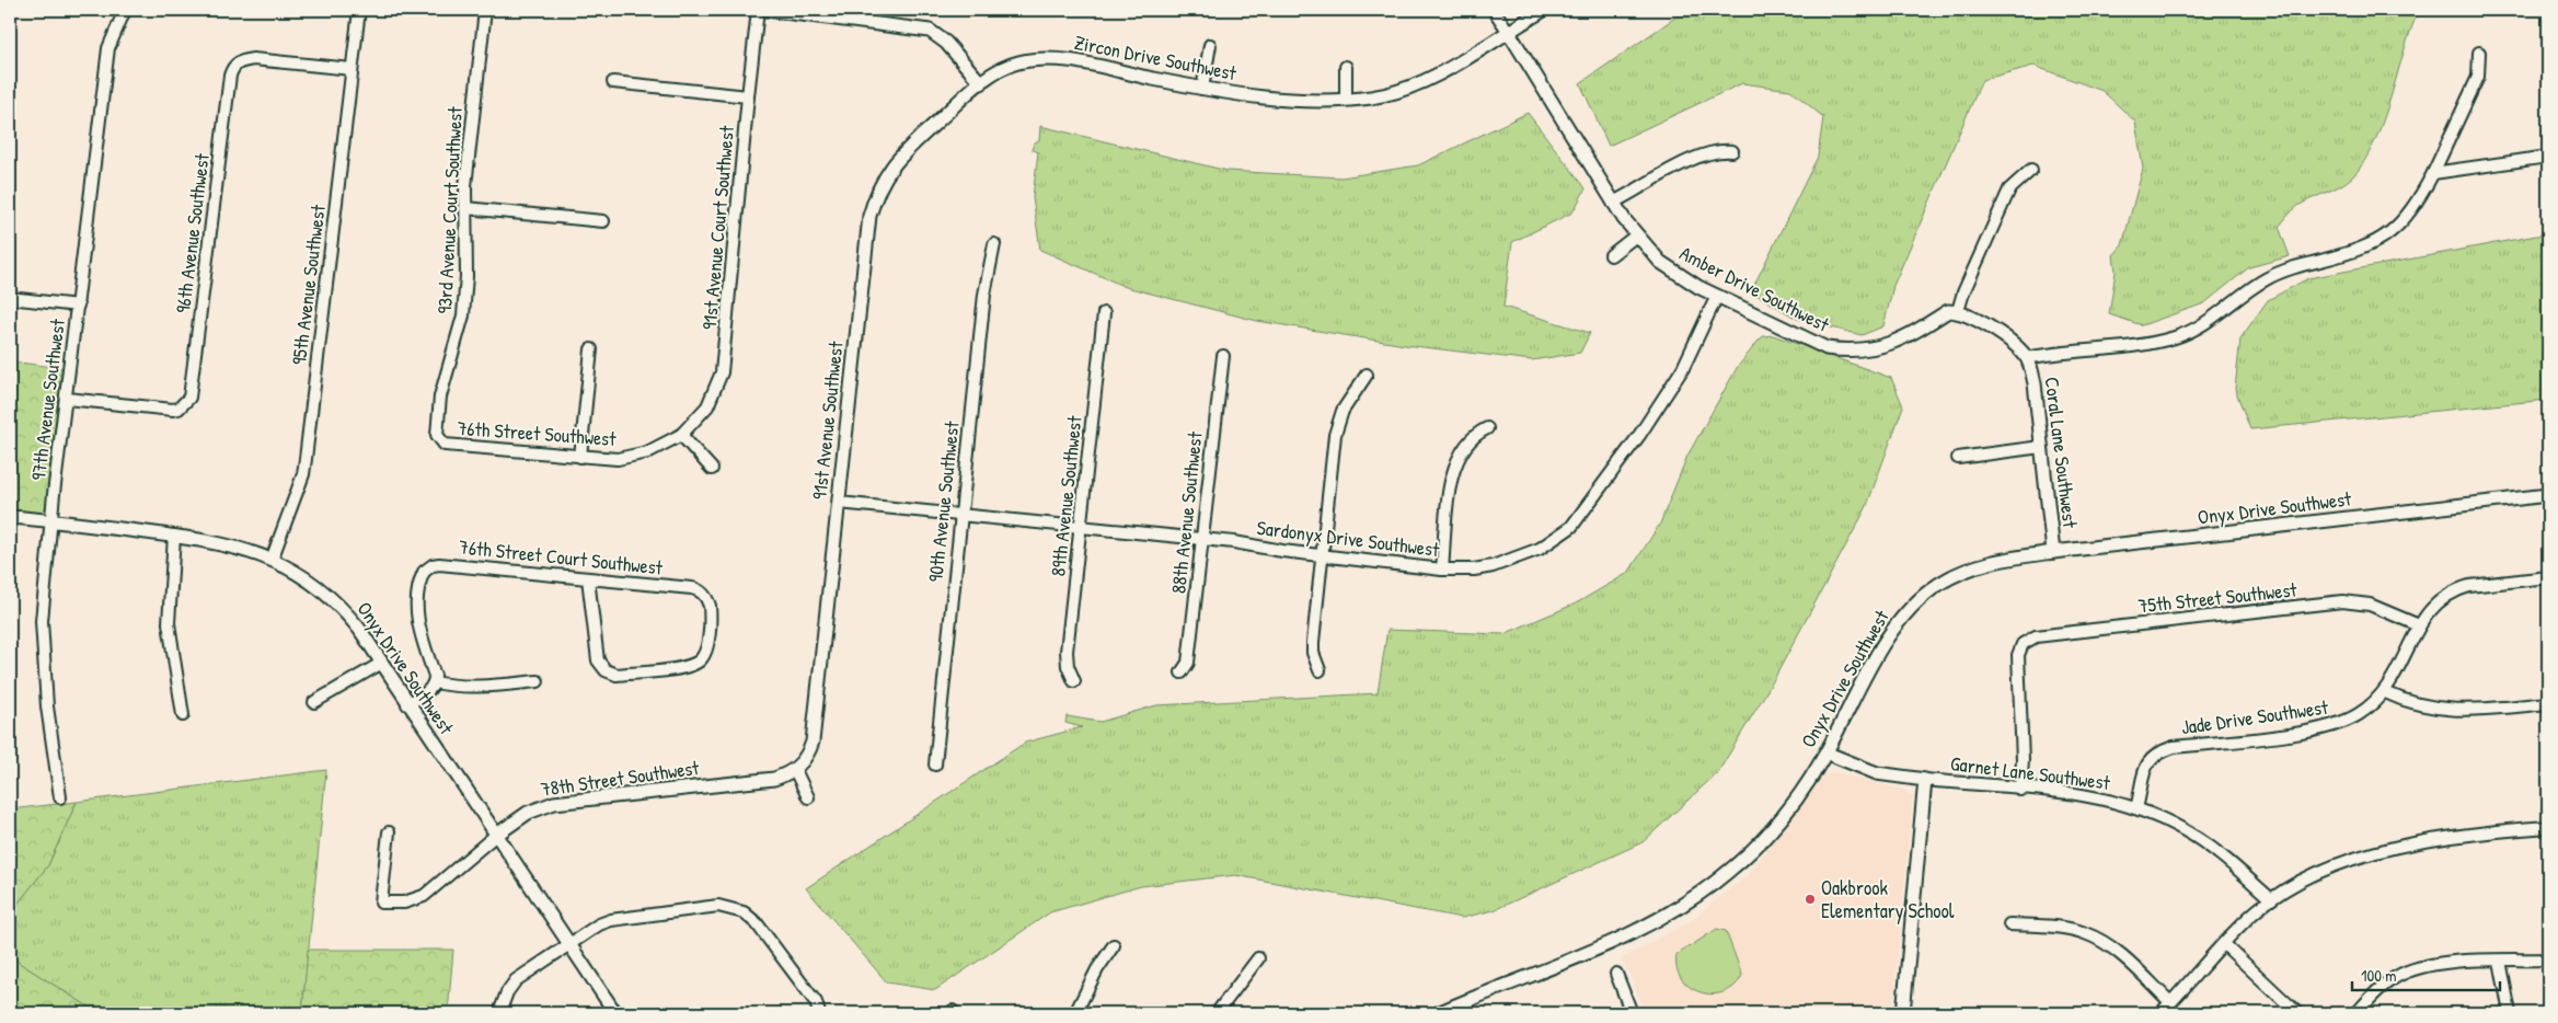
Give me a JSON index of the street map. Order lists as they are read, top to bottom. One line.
{"streets":{"street":["Zircon Drive Southwest","93rd Avenue Court Southwest","91st Avenue Court Southwest","96th Avenue Southwest","95th Avenue Southwest","Amber Drive Southwest","97th Avenue Southwest","91st Avenue Southwest","76th Street Southwest","Coral Lane Southwest","89th Avenue Southwest","90th Avenue Southwest","Onyx Drive Southwest","88th Avenue Southwest","Sardonyx Drive Southwest","76th Street Court Southwest","75th Street Southwest","Jade Drive Southwest","Garnet Lane Southwest","78th Street Southwest"]},"crossings":[["Zircon Drive Southwest","Amber Drive Southwest"],["Zircon Drive Southwest","91st Avenue Southwest"],["93rd Avenue Court Southwest","76th Street Southwest"],["91st Avenue Court Southwest","76th Street Southwest"],["96th Avenue Southwest","95th Avenue Southwest"],["96th Avenue Southwest","97th Avenue Southwest"],["95th Avenue Southwest","Onyx Drive Southwest"],["Amber Drive Southwest","Sardonyx Drive Southwest"],["97th Avenue Southwest","Onyx Drive Southwest"],["91st Avenue Southwest","Sardonyx Drive Southwest"],["91st Avenue Southwest","78th Street Southwest"],["Coral Lane Southwest","Onyx Drive Southwest"],["89th Avenue Southwest","Sardonyx Drive Southwest"],["90th Avenue Southwest","Sardonyx Drive Southwest"],["Onyx Drive Southwest","Garnet Lane Southwest"],["Onyx Drive Southwest","78th Street Southwest"],["88th Avenue Southwest","Sardonyx Drive Southwest"],["75th Street Southwest","Jade Drive Southwest"],["75th Street Southwest","Garnet Lane Southwest"],["Jade Drive Southwest","Garnet Lane Southwest"]],"places":["Oakbrook Elementary School"],"scale_bar":"100 m"}
